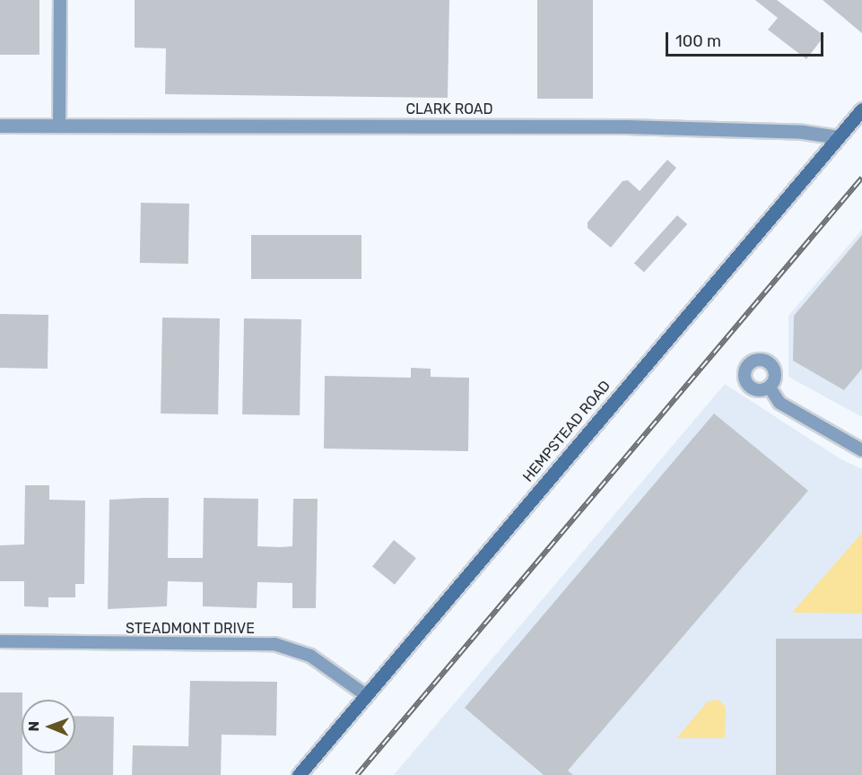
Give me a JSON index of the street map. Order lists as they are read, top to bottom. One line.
{"streets":{"main road":["HEMPSTEAD ROAD"],"street":["CLARK ROAD","STEADMONT DRIVE"]},"crossings":[["CLARK ROAD","HEMPSTEAD ROAD"],["HEMPSTEAD ROAD","STEADMONT DRIVE"]],"scale_bar":"100 m","north":"left"}
